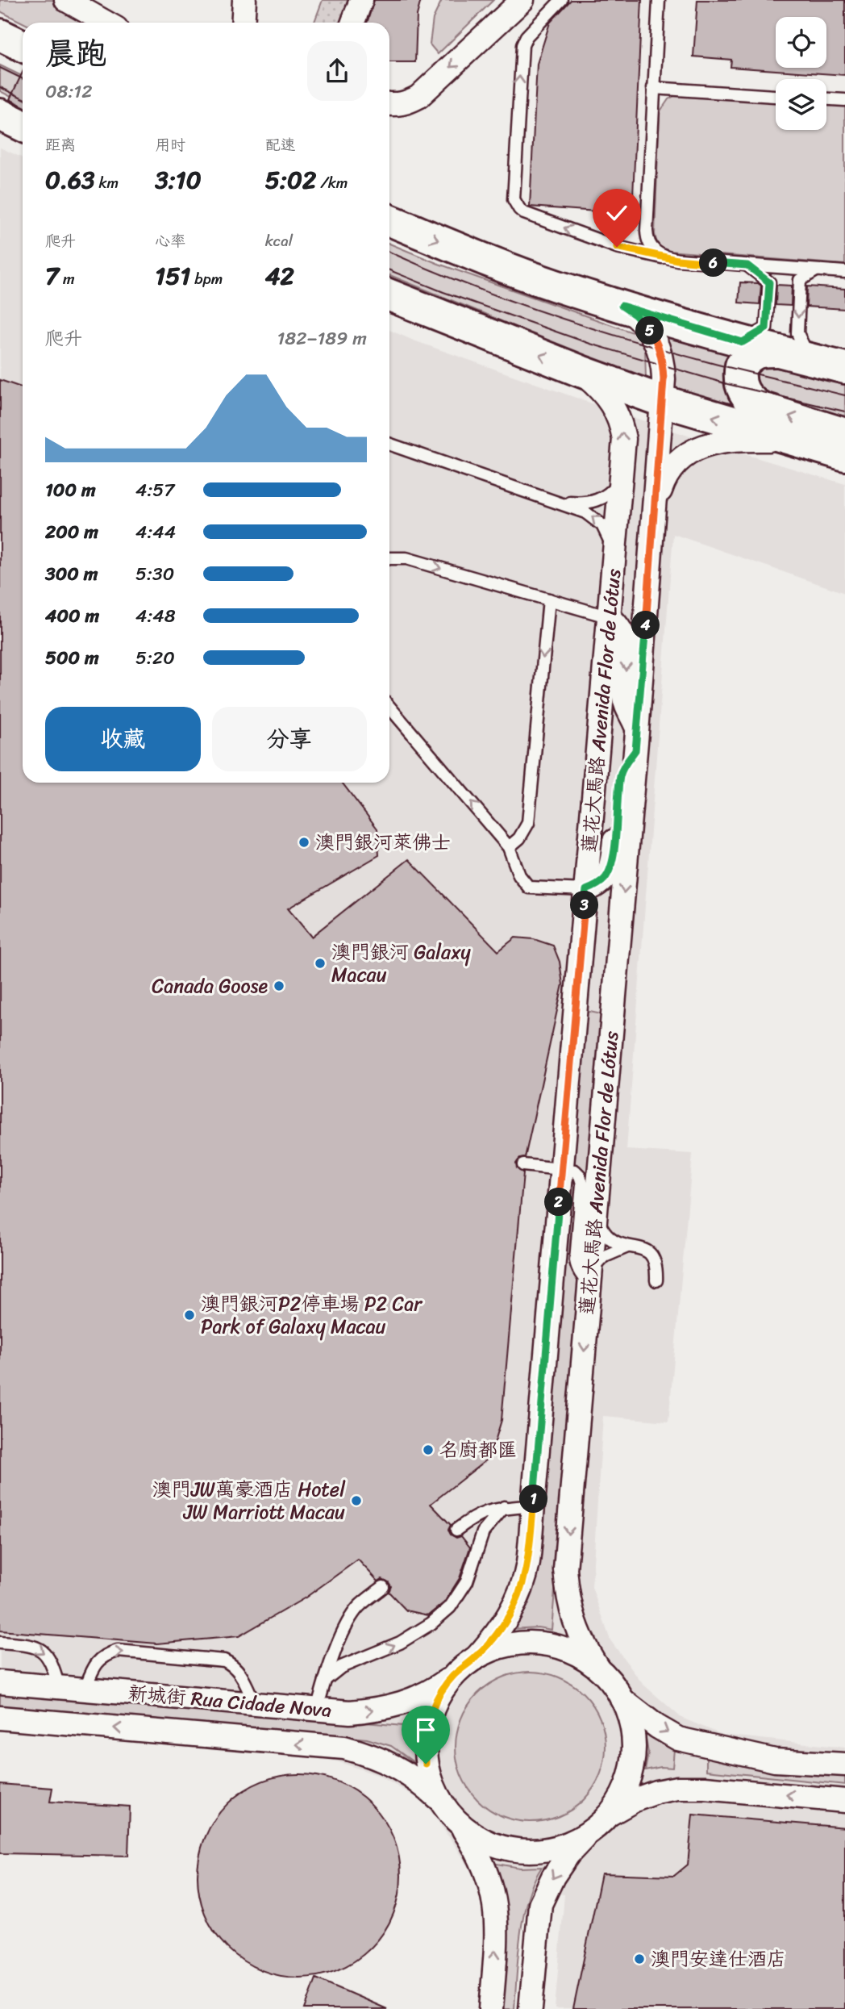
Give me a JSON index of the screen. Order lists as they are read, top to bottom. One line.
{"streets":{"street":["蓮花大馬路 Avenida Flor de Lótus","新城街 Rua Cidade Nova"]},"places":["澳門銀河萊佛士","澳門銀河 Galaxy Macau","Canada Goose","澳門銀河P2停車場 P2 Car Park of Galaxy Macau","名廚都匯","澳門JW萬豪酒店 Hotel JW Marriott Macau","澳門安達仕酒店"],"page":{"heading":["晨跑","08:12"],"stats":[["距离","0.63 km"],["用时","3:10"],["配速","5:02 /km"],["爬升","7 m"],["心率","151 bpm"],["kcal","42"]],"pins":["6","5","4","3","2","1"],"chart":["爬升","182–189 m"],"list":[{"name":"100 m","note":"4:57"},{"name":"200 m","note":"4:44"},{"name":"300 m","note":"5:30"},{"name":"400 m","note":"4:48"},{"name":"500 m","note":"5:20"}],"buttons":["收藏","分享"]}}
